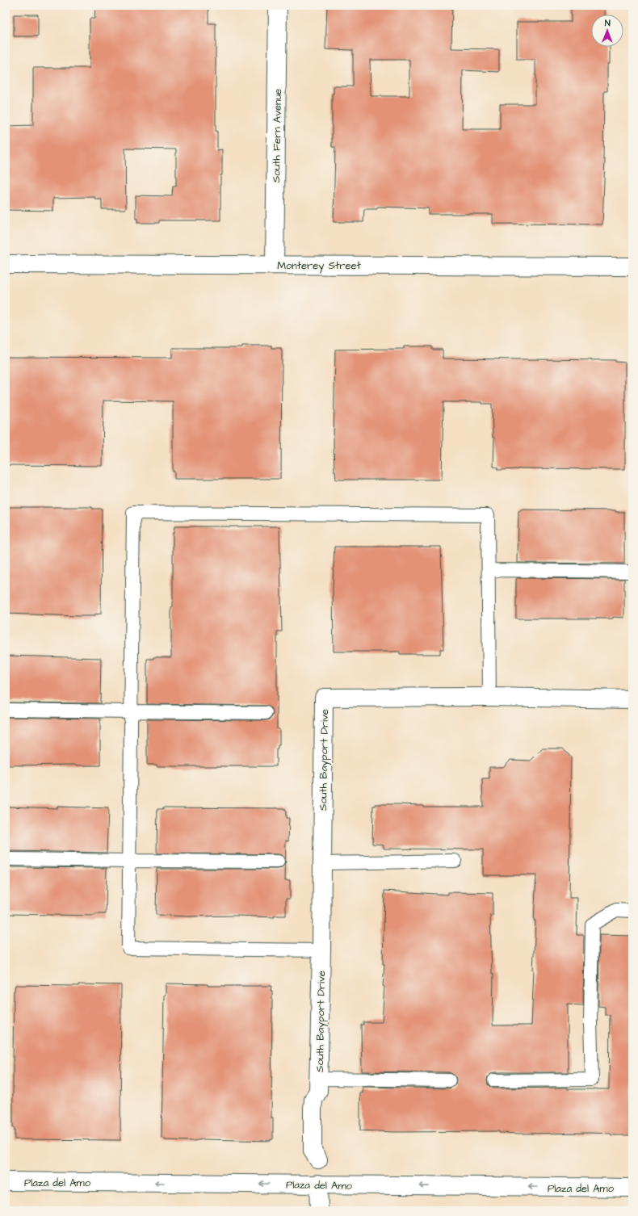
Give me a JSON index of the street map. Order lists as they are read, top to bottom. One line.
{"streets":{"street":["South Fern Avenue","Monterey Street","South Bayport Drive","Plaza del Amo"]},"crossings":[["South Fern Avenue","Monterey Street"],["South Bayport Drive","Plaza del Amo"]],"one_way":["Plaza del Amo"],"north":"top"}
